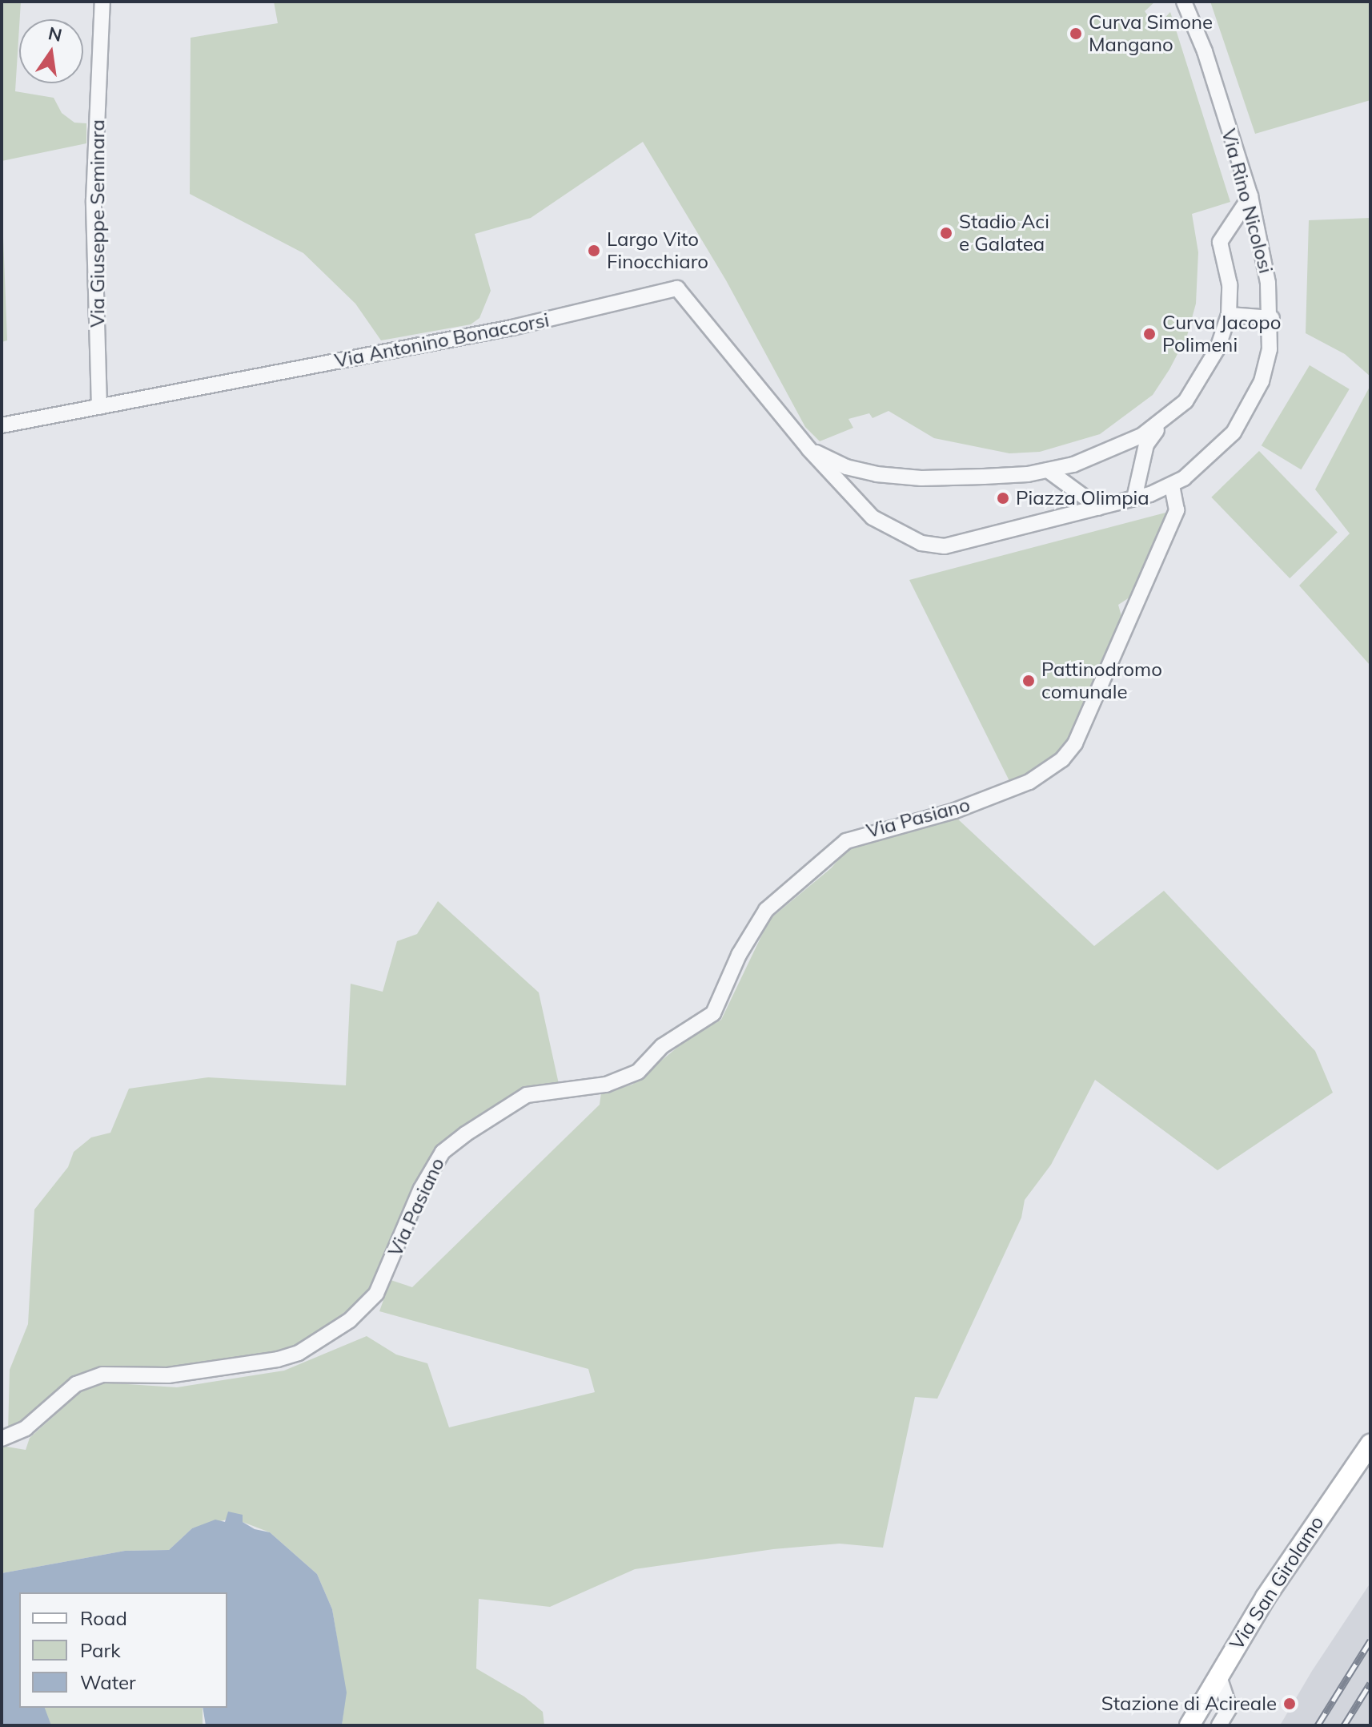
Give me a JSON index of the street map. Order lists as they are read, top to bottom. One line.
{"streets":{"street":["Via Rino Nicolosi","Via Giuseppe Seminara","Via Antonino Bonaccorsi","Via Pasiano","Via San Girolamo"]},"crossings":[["Via Rino Nicolosi","Via Antonino Bonaccorsi"],["Via Rino Nicolosi","Via Pasiano"],["Via Giuseppe Seminara","Via Antonino Bonaccorsi"]],"places":["Curva Simone Mangano","Stadio Aci e Galatea","Largo Vito Finocchiaro","Curva Jacopo Polimeni","Piazza Olimpia","Pattinodromo comunale","Stazione di Acireale"],"legend":["Road","Park","Water"],"north":"top"}
